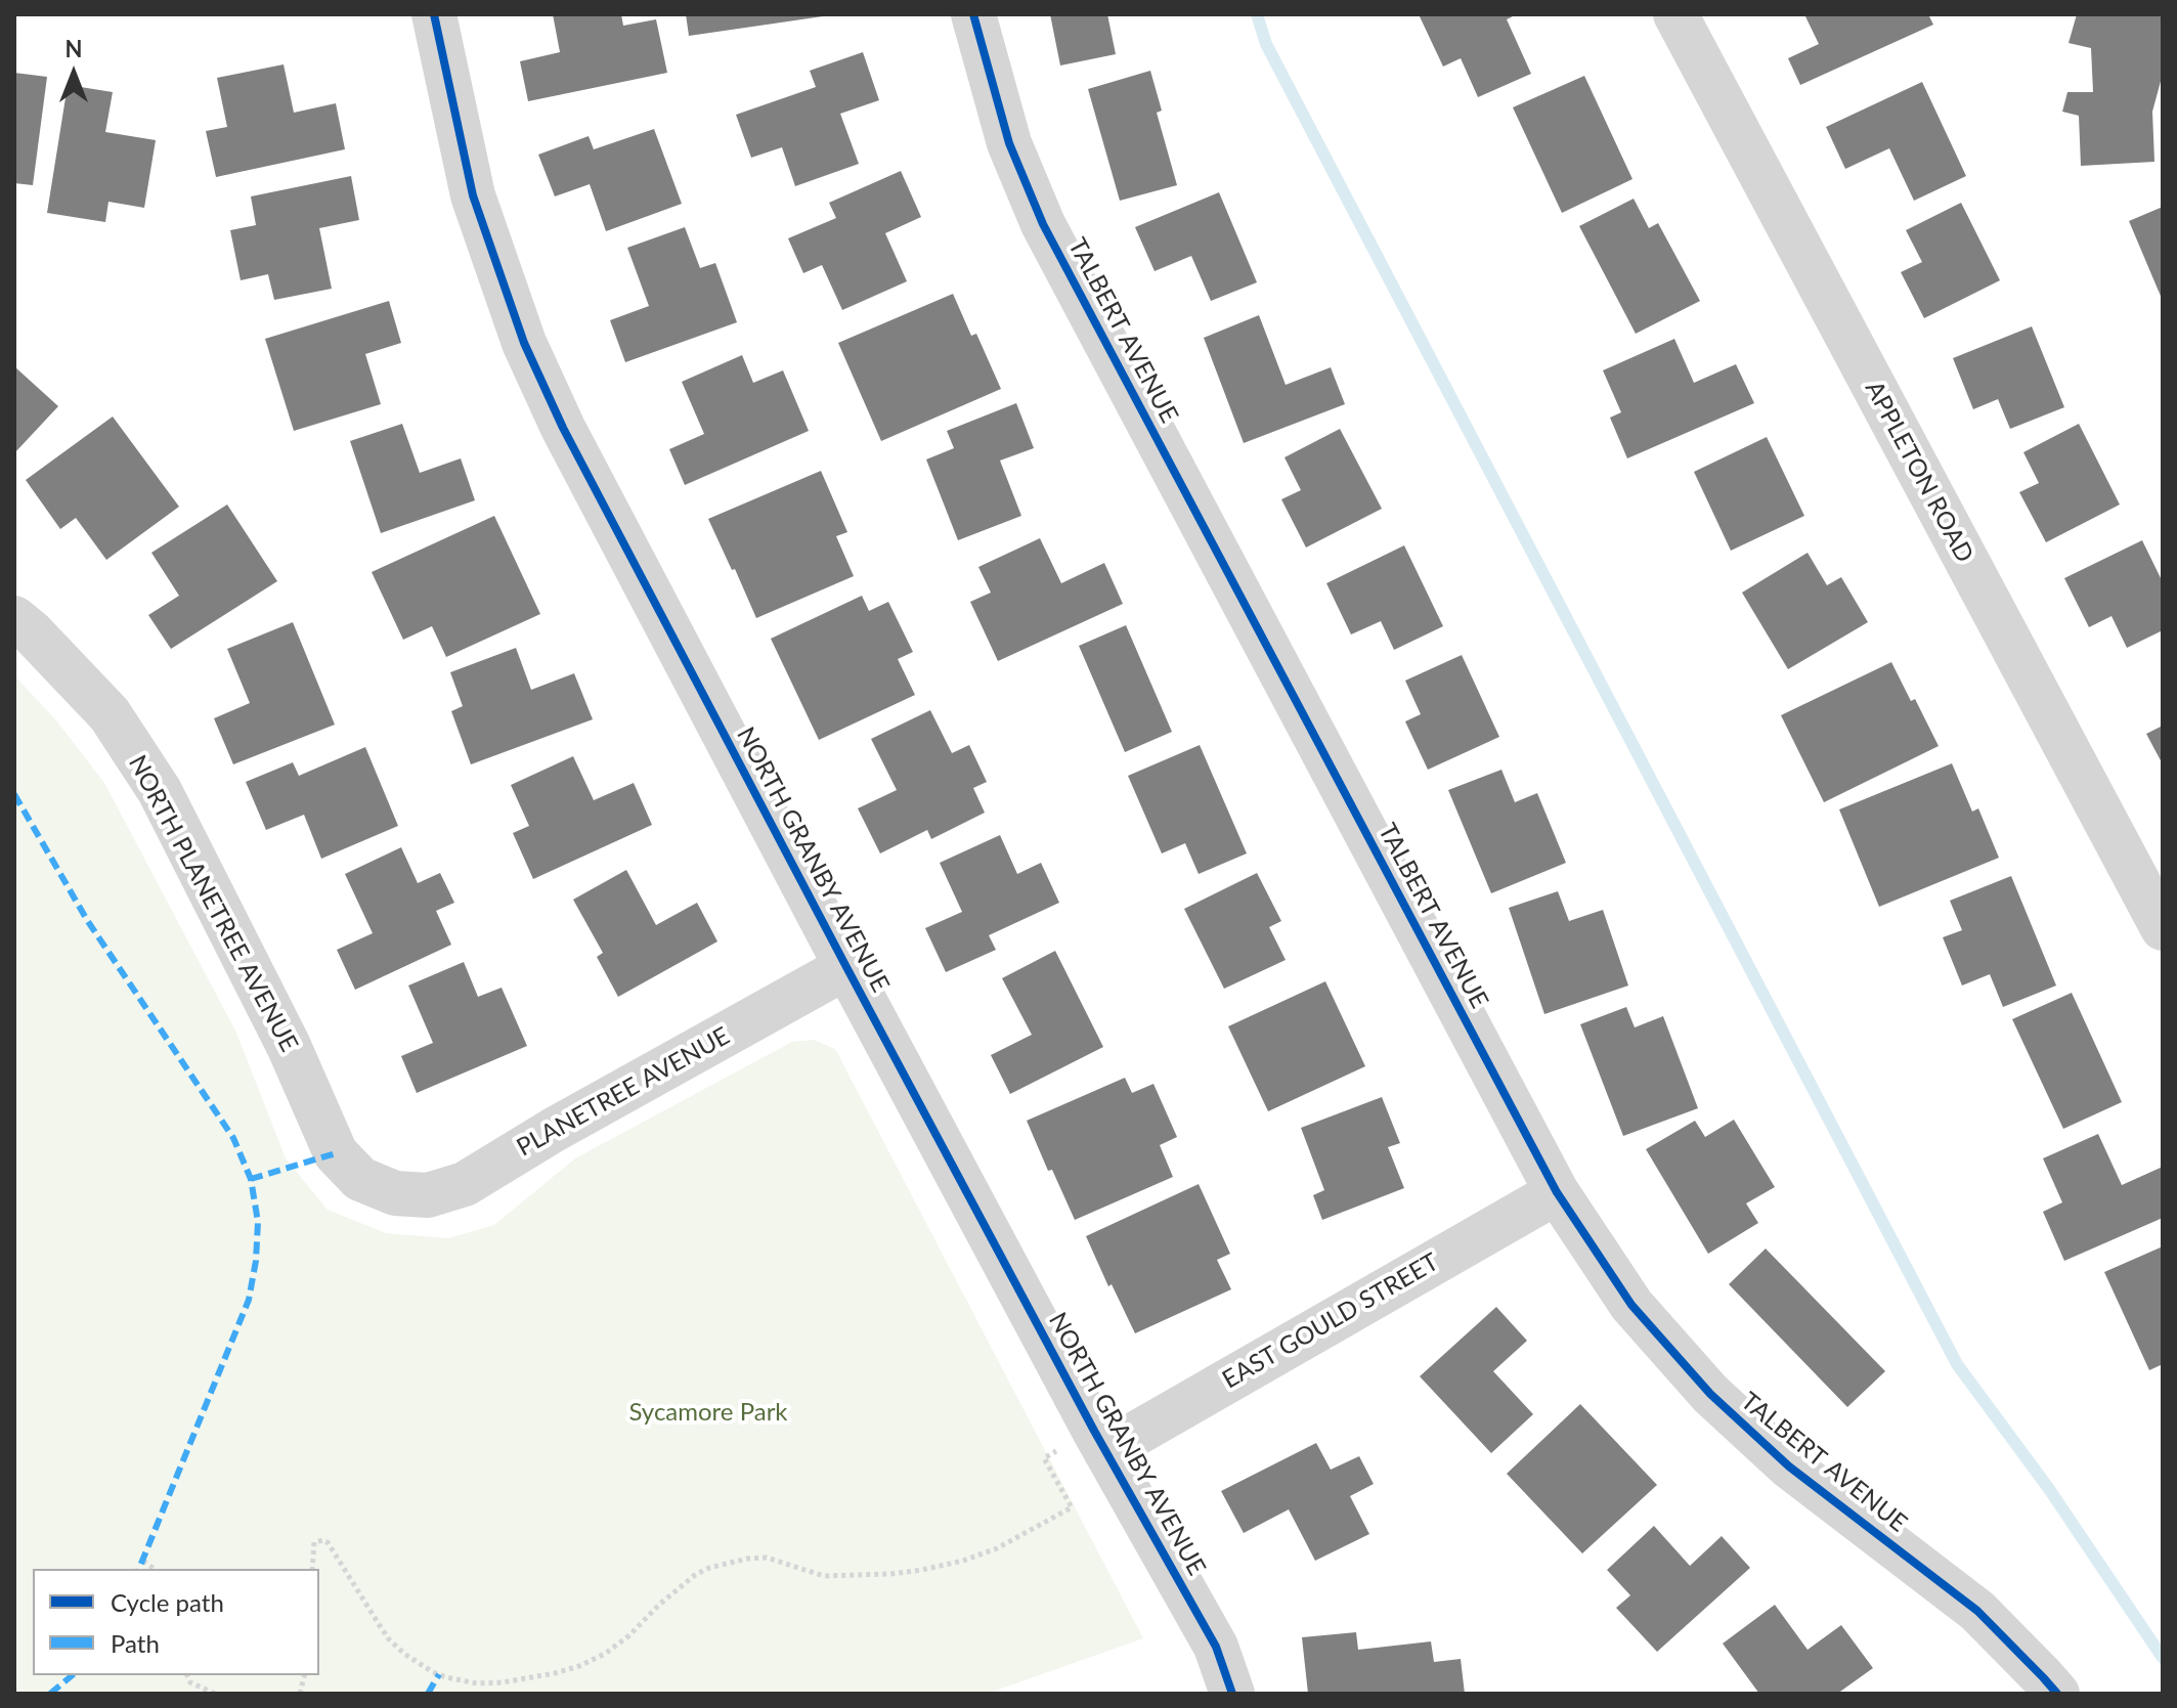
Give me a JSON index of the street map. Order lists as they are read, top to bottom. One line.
{"streets":{"street":["TALBERT AVENUE","APPLETON ROAD","NORTH GRANBY AVENUE","NORTH PLANETREE AVENUE","PLANETREE AVENUE","EAST GOULD STREET"]},"crossings":[["TALBERT AVENUE","EAST GOULD STREET"],["NORTH GRANBY AVENUE","PLANETREE AVENUE"],["NORTH GRANBY AVENUE","EAST GOULD STREET"],["NORTH PLANETREE AVENUE","PLANETREE AVENUE"]],"parks":["Sycamore Park"],"legend":["Cycle path","Path"],"north":"top"}
